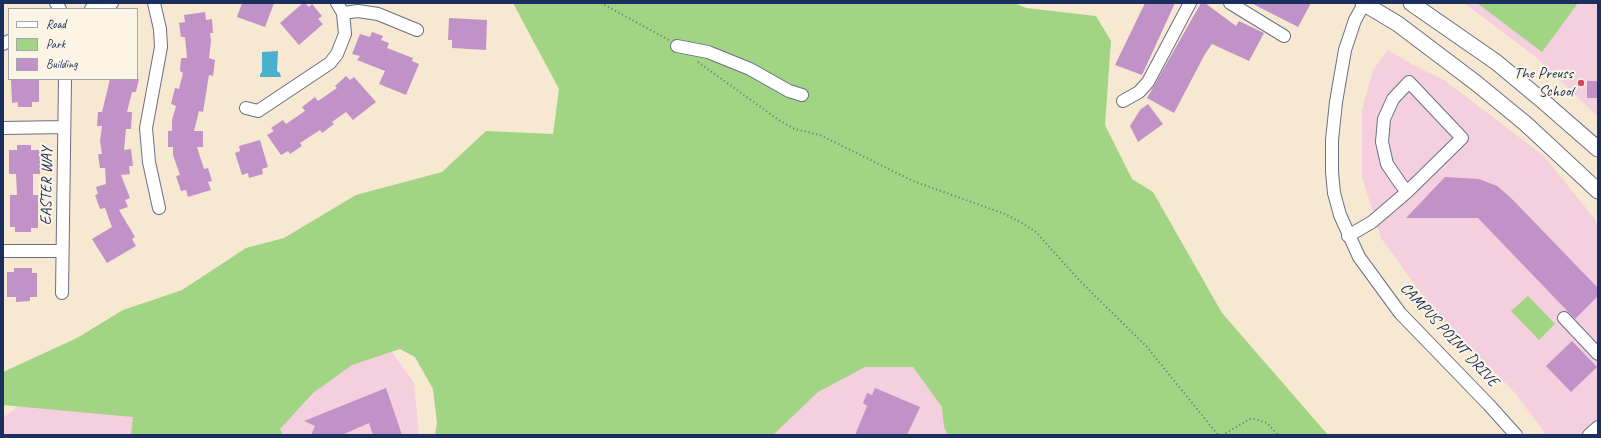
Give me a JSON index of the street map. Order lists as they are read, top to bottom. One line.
{"streets":{"street":["EASTER WAY","CAMPUS POINT DRIVE"]},"places":["The Preuss School"],"legend":["Road","Park","Building"]}
